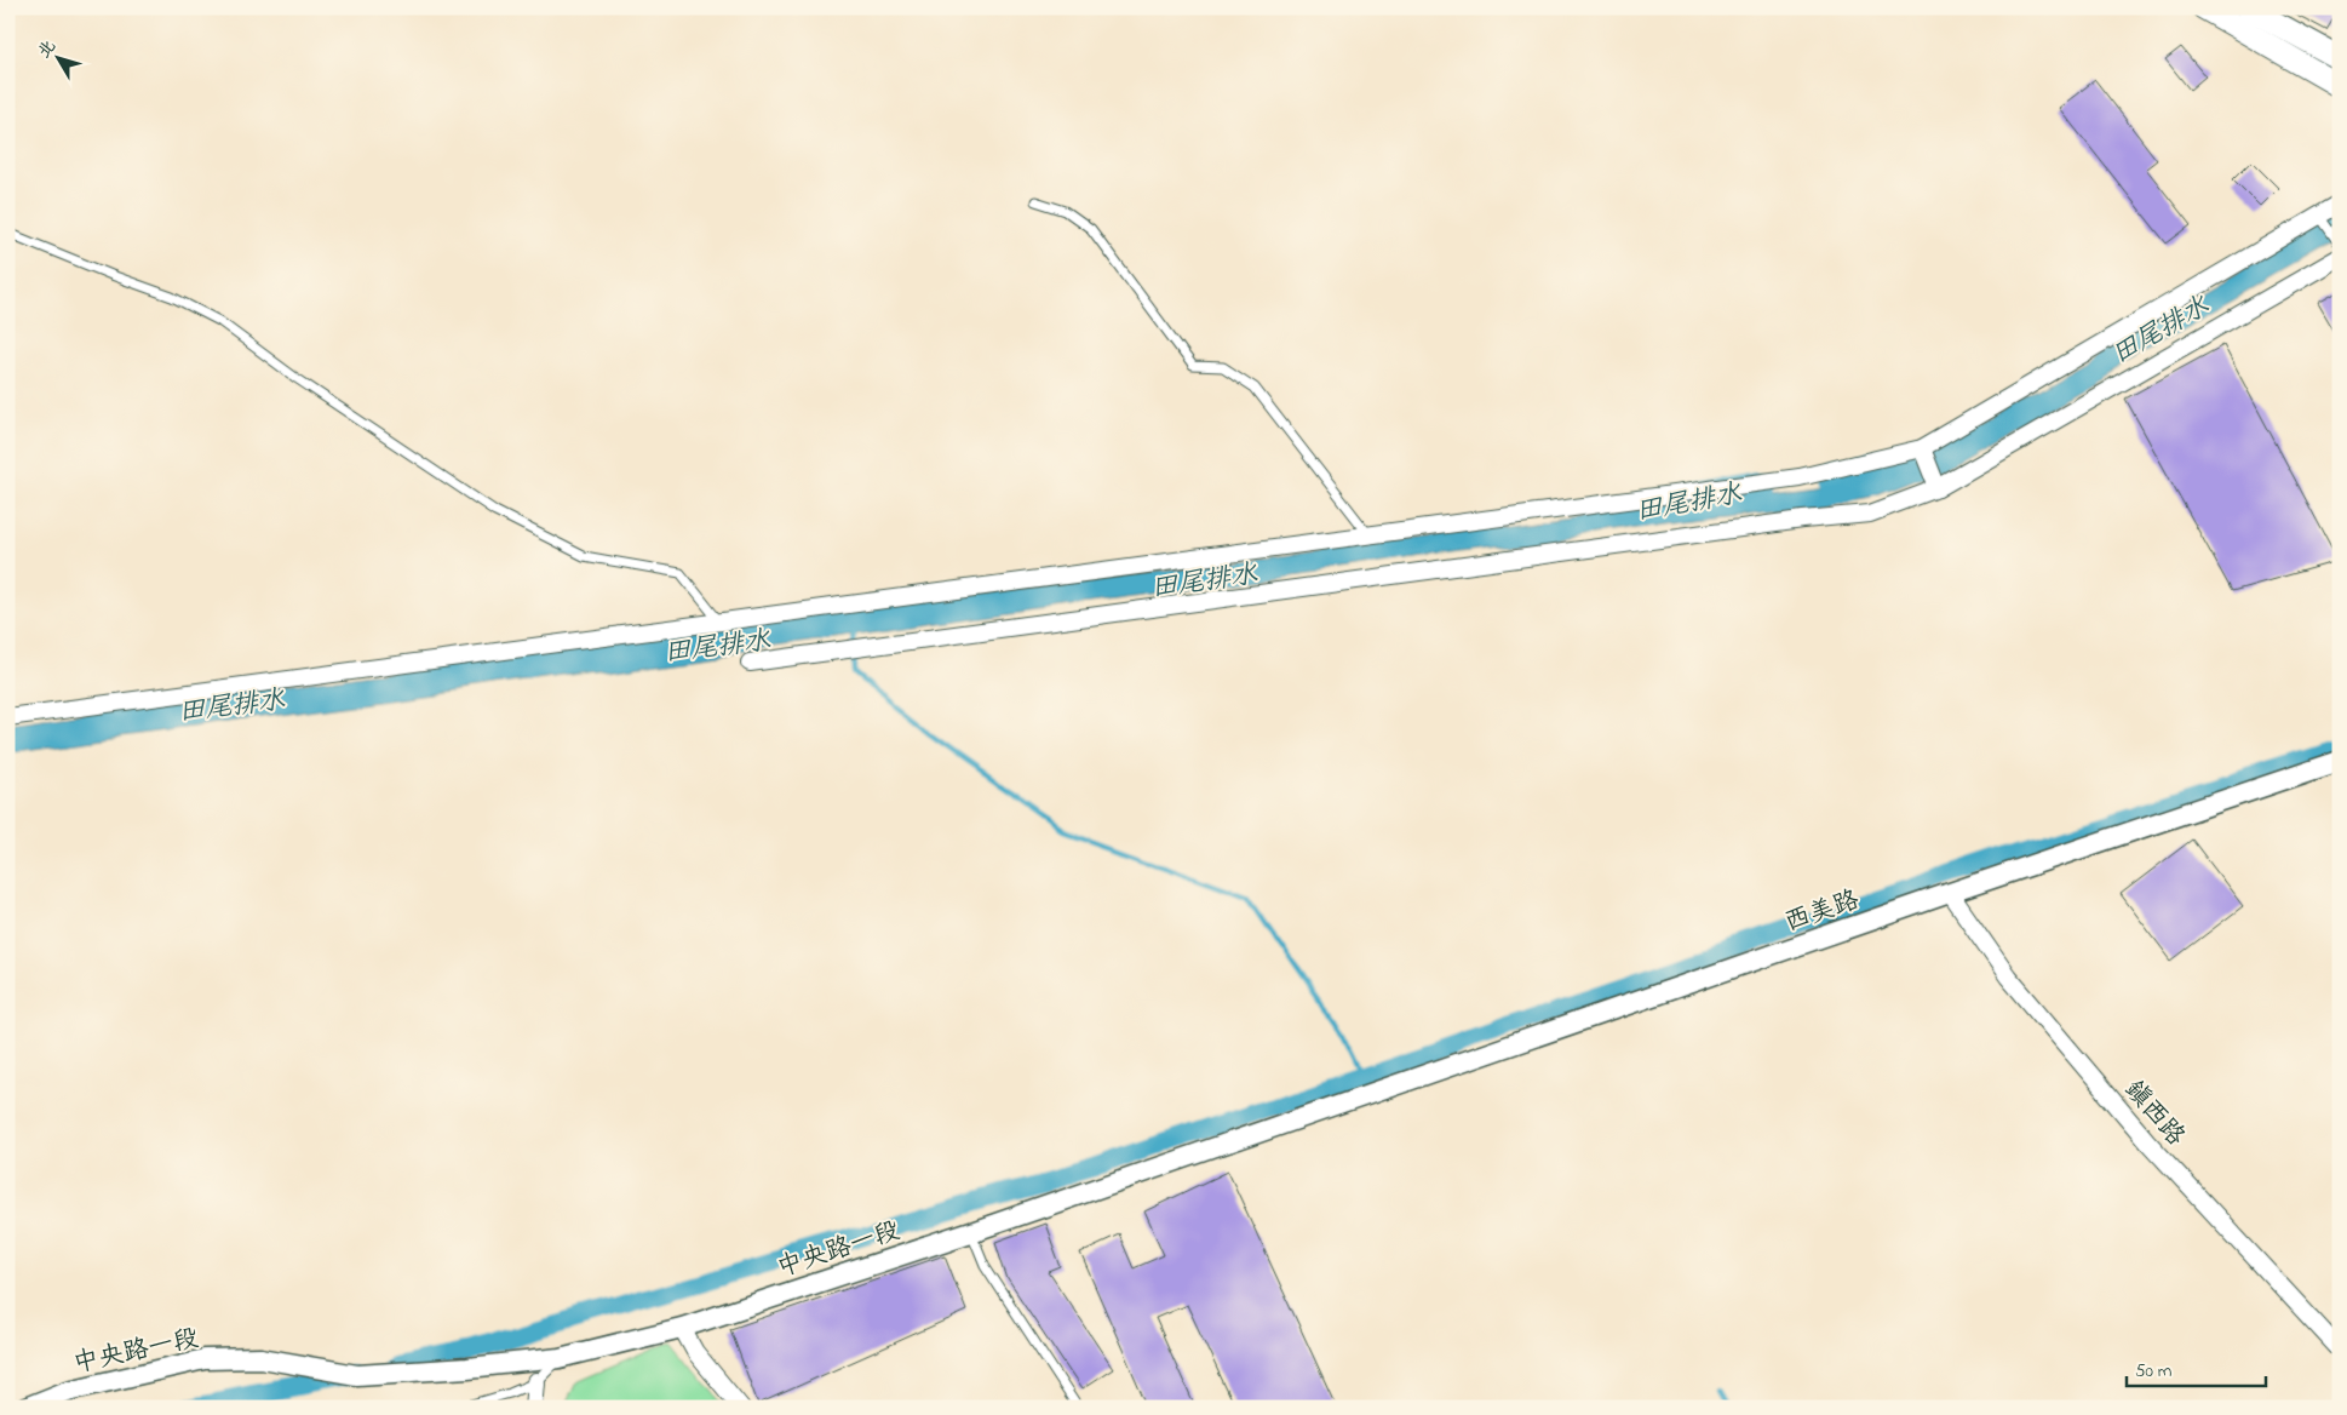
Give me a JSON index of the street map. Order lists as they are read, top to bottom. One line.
{"streets":{"street":["西美路","鎮西路","中央路一段"]},"crossings":[["西美路","鎮西路"],["西美路","中央路一段"]],"water":["田尾排水"],"scale_bar":"50 m","north":"top left"}
